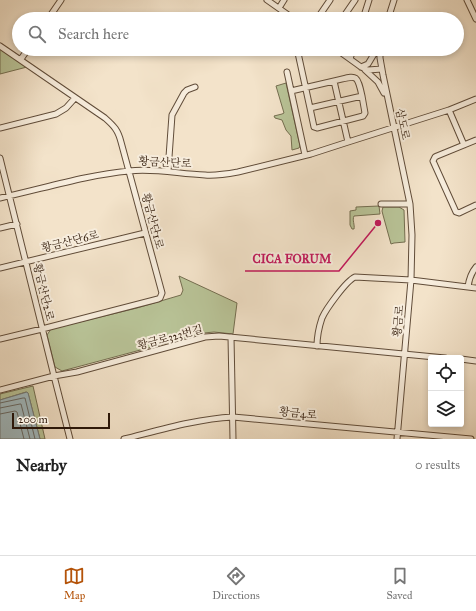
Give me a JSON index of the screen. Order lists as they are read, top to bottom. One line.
{"streets":{"street":["삼도로","황금산단로","황금산단1로","황금산단6로","황금산단2로","황금로","황금로323번길","황금4로"]},"crossings":[["삼도로","황금산단로"],["삼도로","황금로"],["황금산단로","황금산단1로"],["황금산단로","황금산단2로"],["황금산단1로","황금산단6로"],["황금산단1로","황금산단2로"],["황금산단6로","황금산단2로"],["황금산단2로","황금로323번길"],["황금로","황금로323번길"],["황금로","황금4로"]],"places":["CICA FORUM"],"scale_bar":"200 m","page":{"search":"Search here","scale":"200 m","heading":["Nearby","0 results"],"nav":["Map","Directions","Saved"]}}
